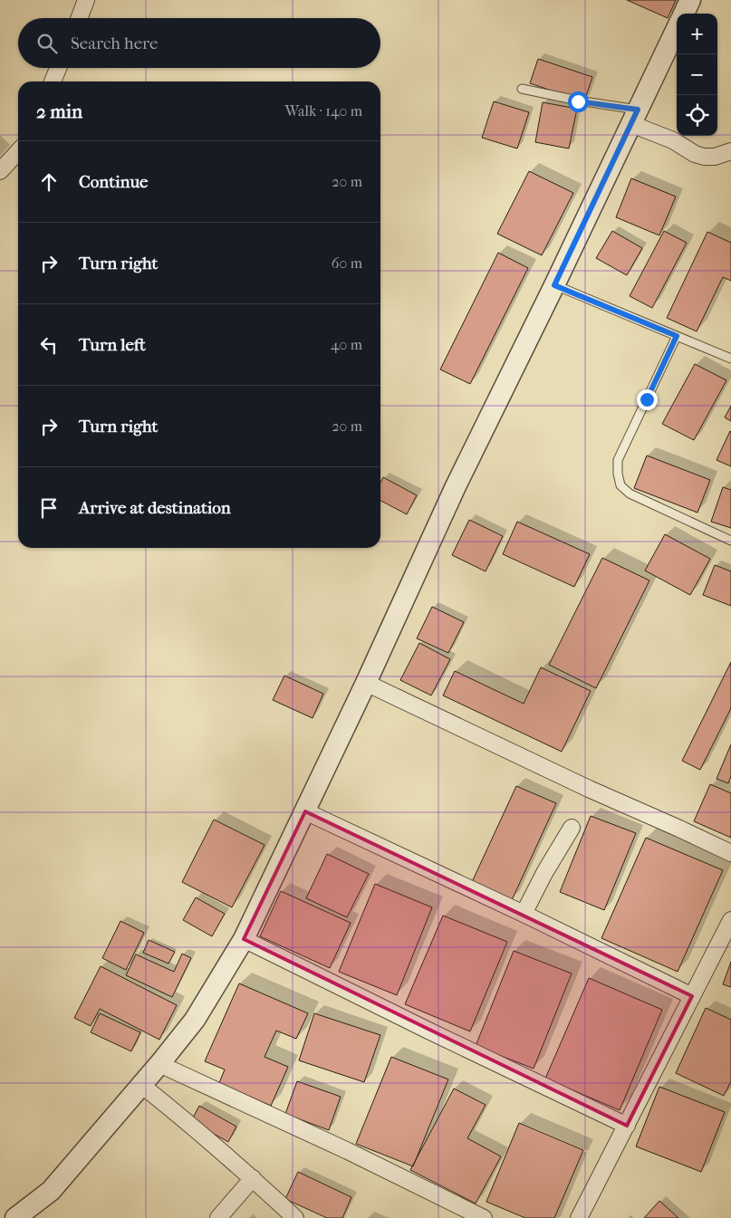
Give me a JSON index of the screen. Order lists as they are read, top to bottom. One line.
{"page":{"map_buttons":["+","−"],"search":"Search here","heading":["2 min","Walk · 140 m"],"list":[["Continue","20 m"],["Turn right","60 m"],["Turn left","40 m"],["Turn right","20 m"],"Arrive at destination"]}}
